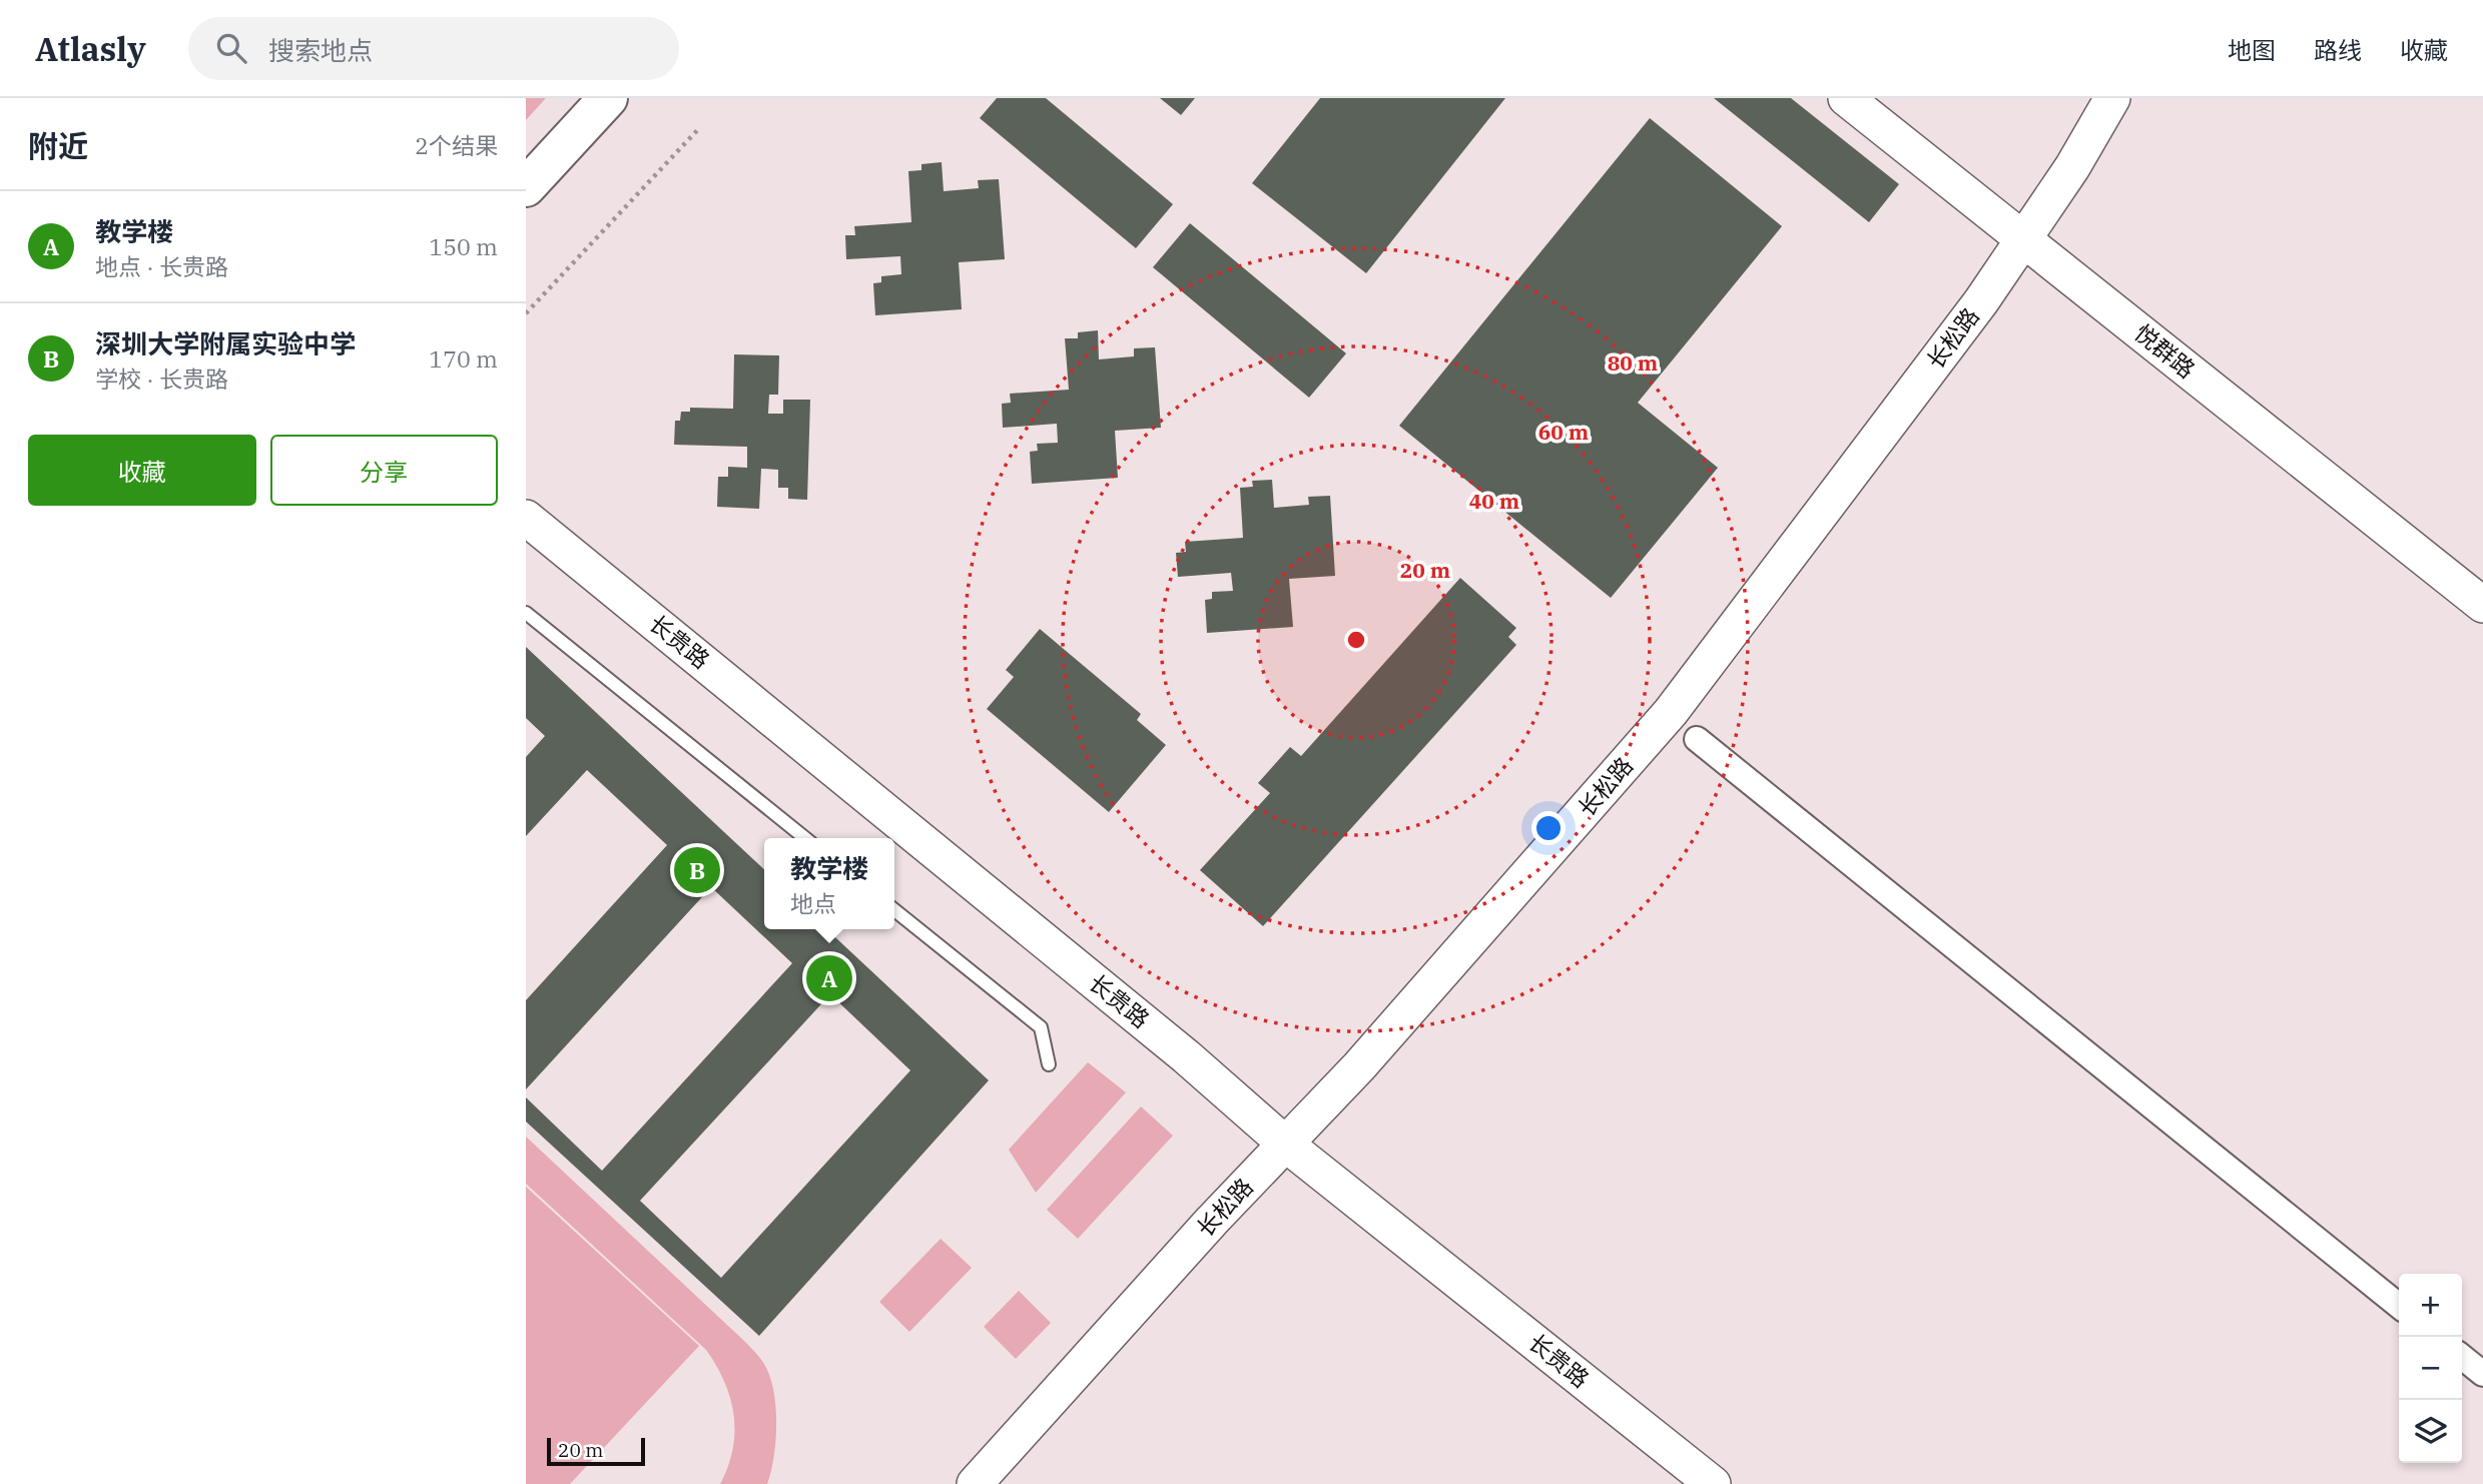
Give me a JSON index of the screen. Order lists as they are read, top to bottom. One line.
{"streets":{"street":["长松路","悦群路","长贵路"]},"crossings":[["长松路","悦群路"],["长松路","长贵路"]],"scale_bar":"20 m","page":{"header":"Atlasly","search":"搜索地点","nav":["地图","路线","收藏"],"heading":["附近","2个结果"],"list":[{"mark":"A","name":"教学楼","note":"地点 · 长贵路","value":"150 m"},{"mark":"B","name":"深圳大学附属实验中学","note":"学校 · 长贵路","value":"170 m"}],"buttons":["收藏","分享"],"popup":["教学楼","地点"],"pins":["B","A"],"map_buttons":["+","−"],"scale":"20 m"},"rings":["80 m","60 m","40 m","20 m"]}
